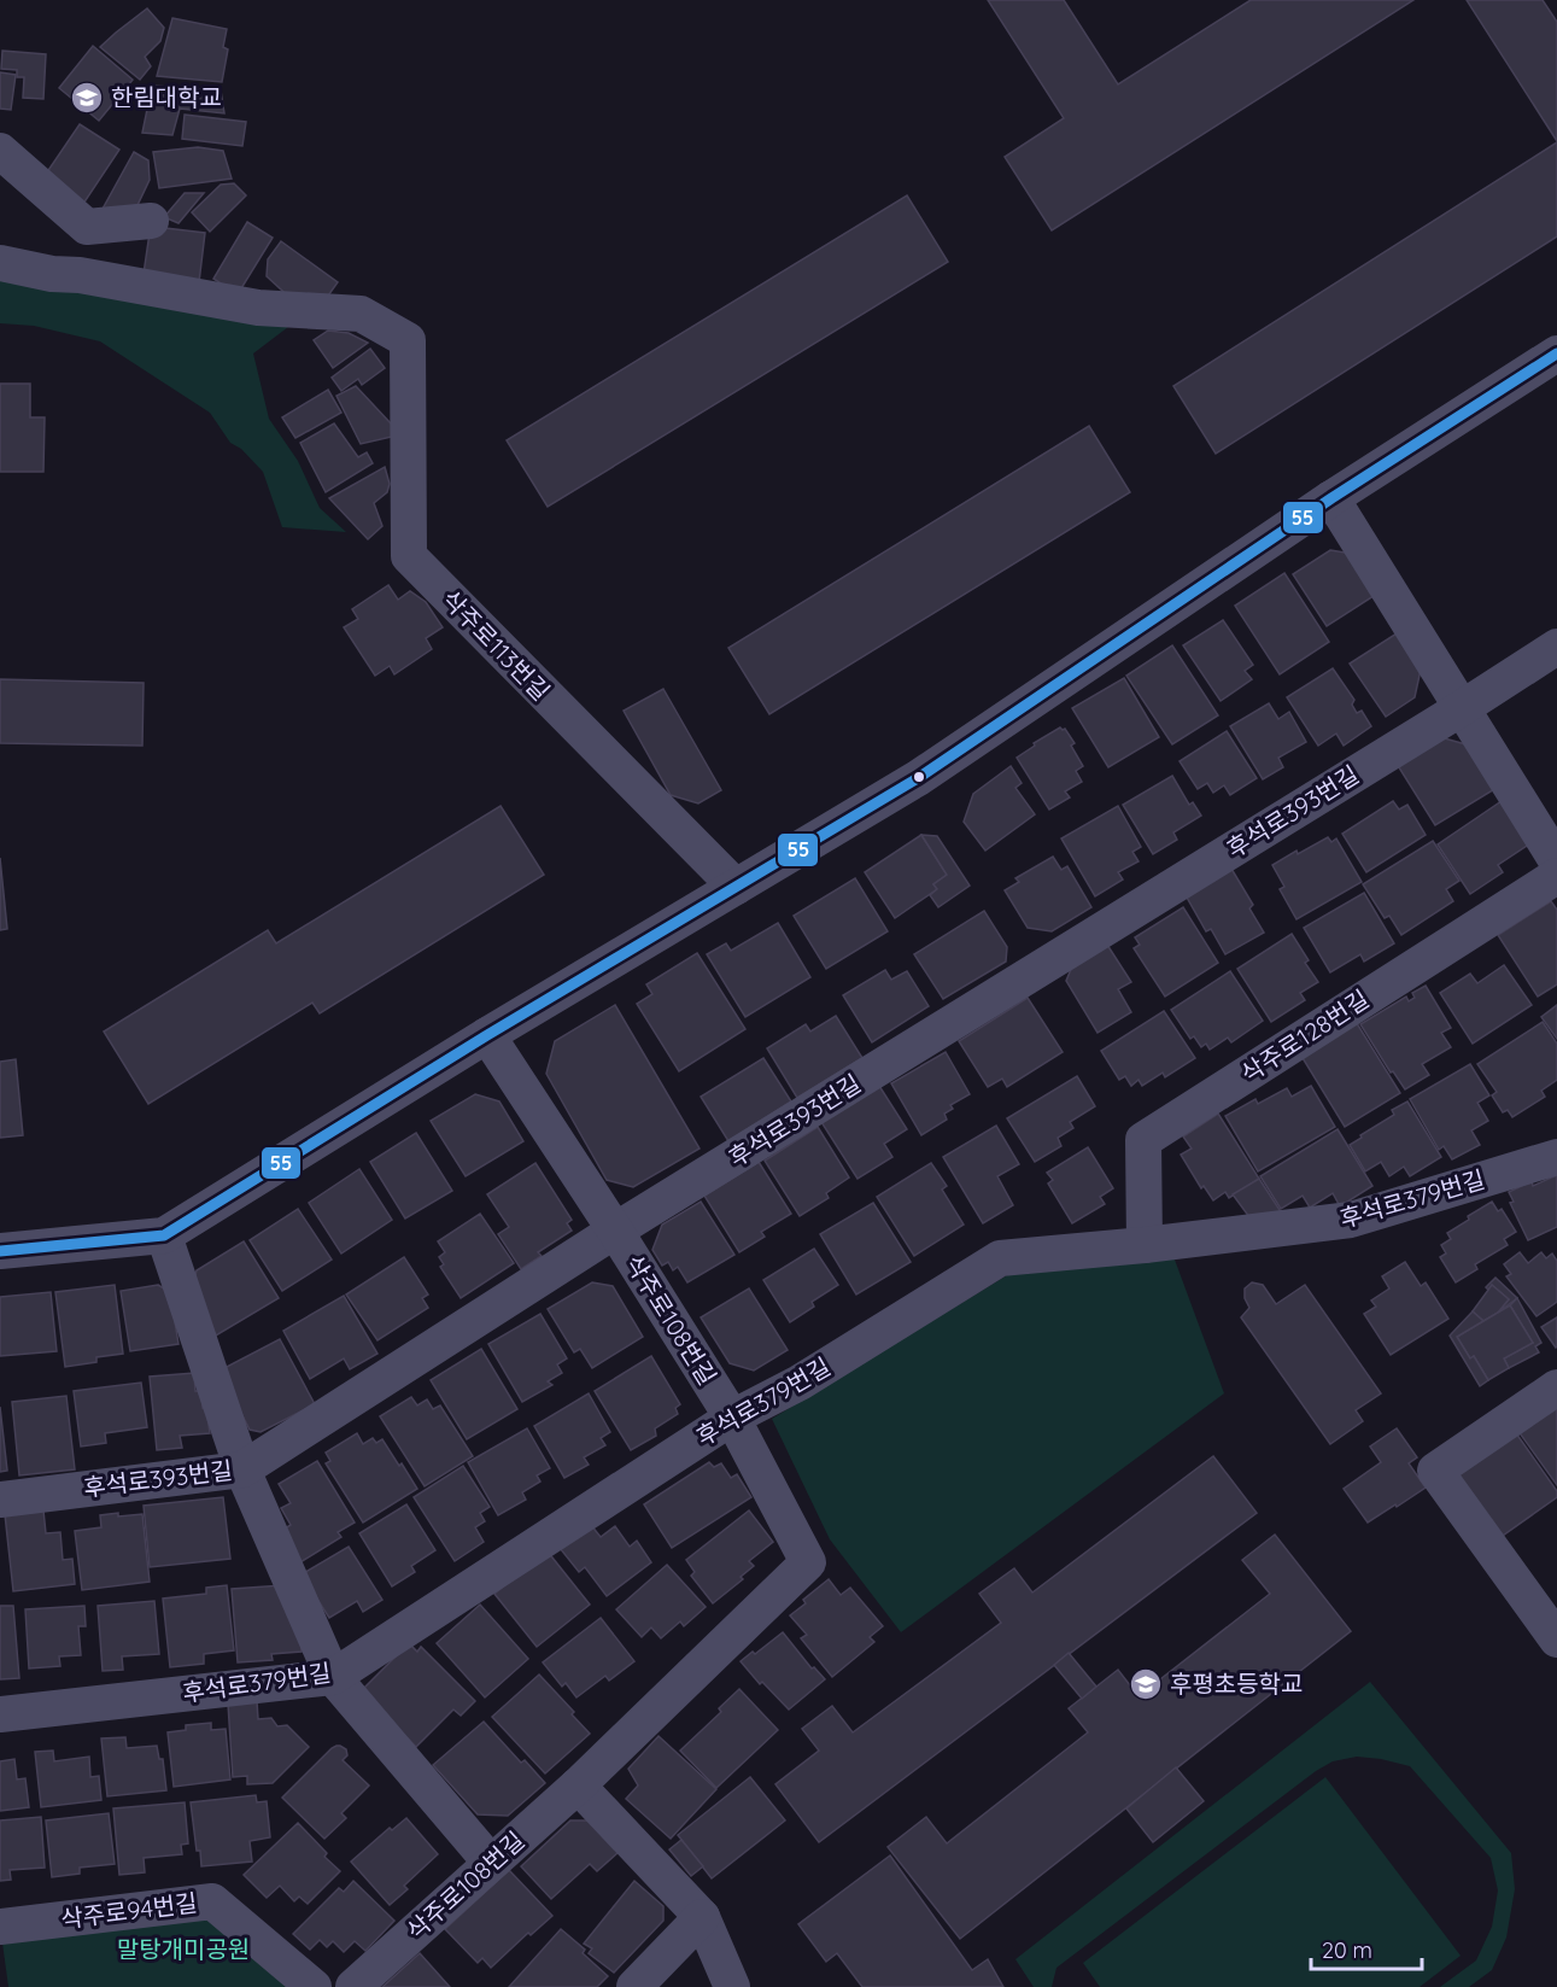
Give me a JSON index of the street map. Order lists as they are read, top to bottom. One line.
{"streets":{"street":["삭주로113번길","후석로393번길","삭주로128번길","후석로379번길","삭주로108번길","삭주로94번길"]},"crossings":[["후석로393번길","삭주로108번길"],["삭주로128번길","후석로379번길"],["후석로379번길","삭주로108번길"]],"parks":["말탕개미공원"],"places":{"school or university":["한림대학교","후평초등학교"]},"lines":["transit line 55"],"scale_bar":"20 m"}
